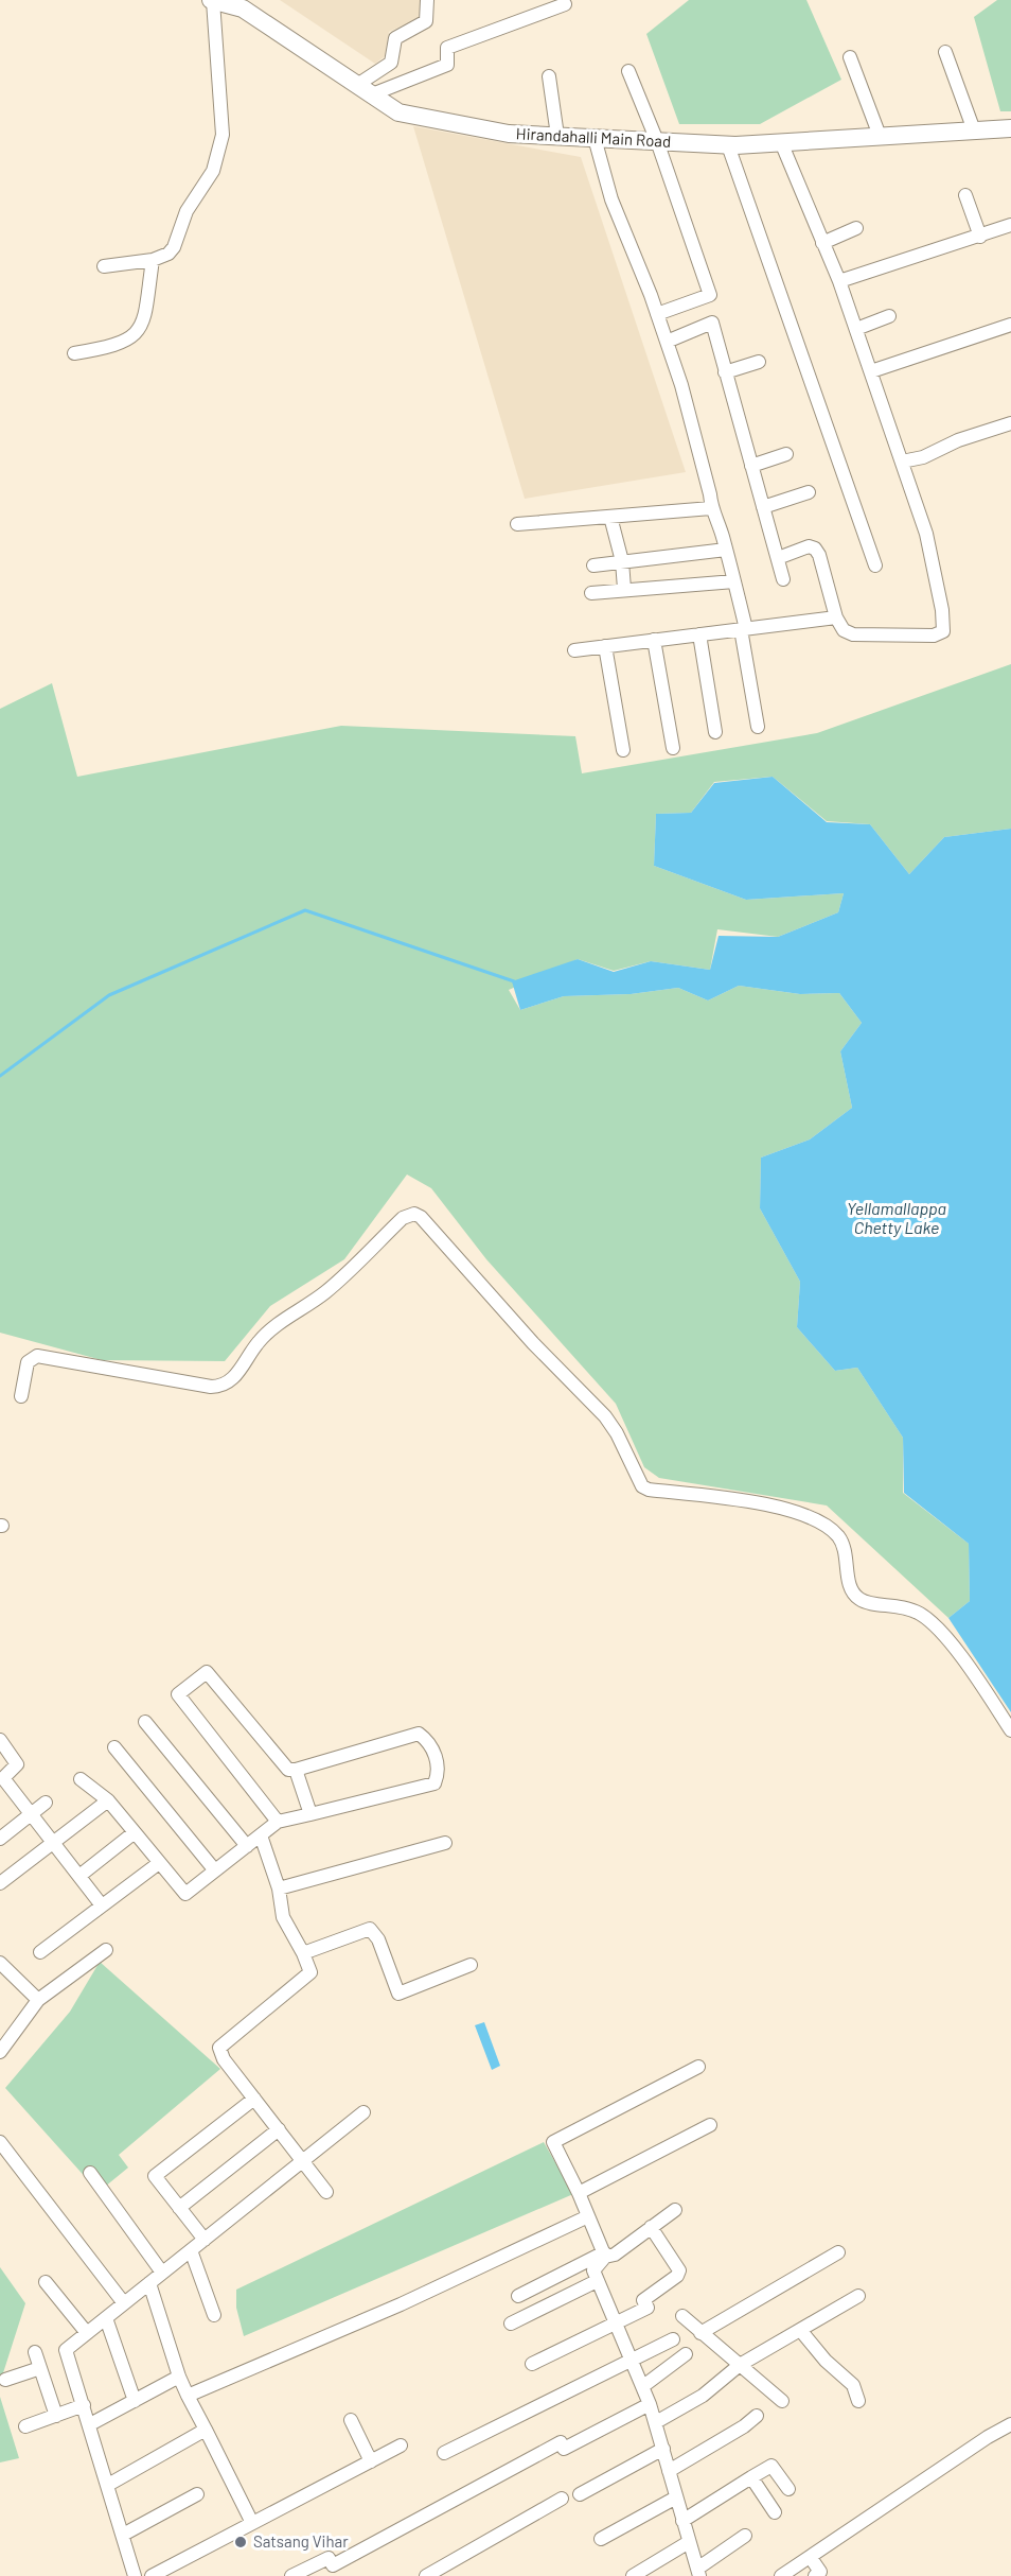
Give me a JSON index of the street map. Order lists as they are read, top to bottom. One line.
{"streets":{"main road":["Hirandahalli Main Road"]},"water":["Yellamallappa Chetty Lake"],"places":["Satsang Vihar"]}
